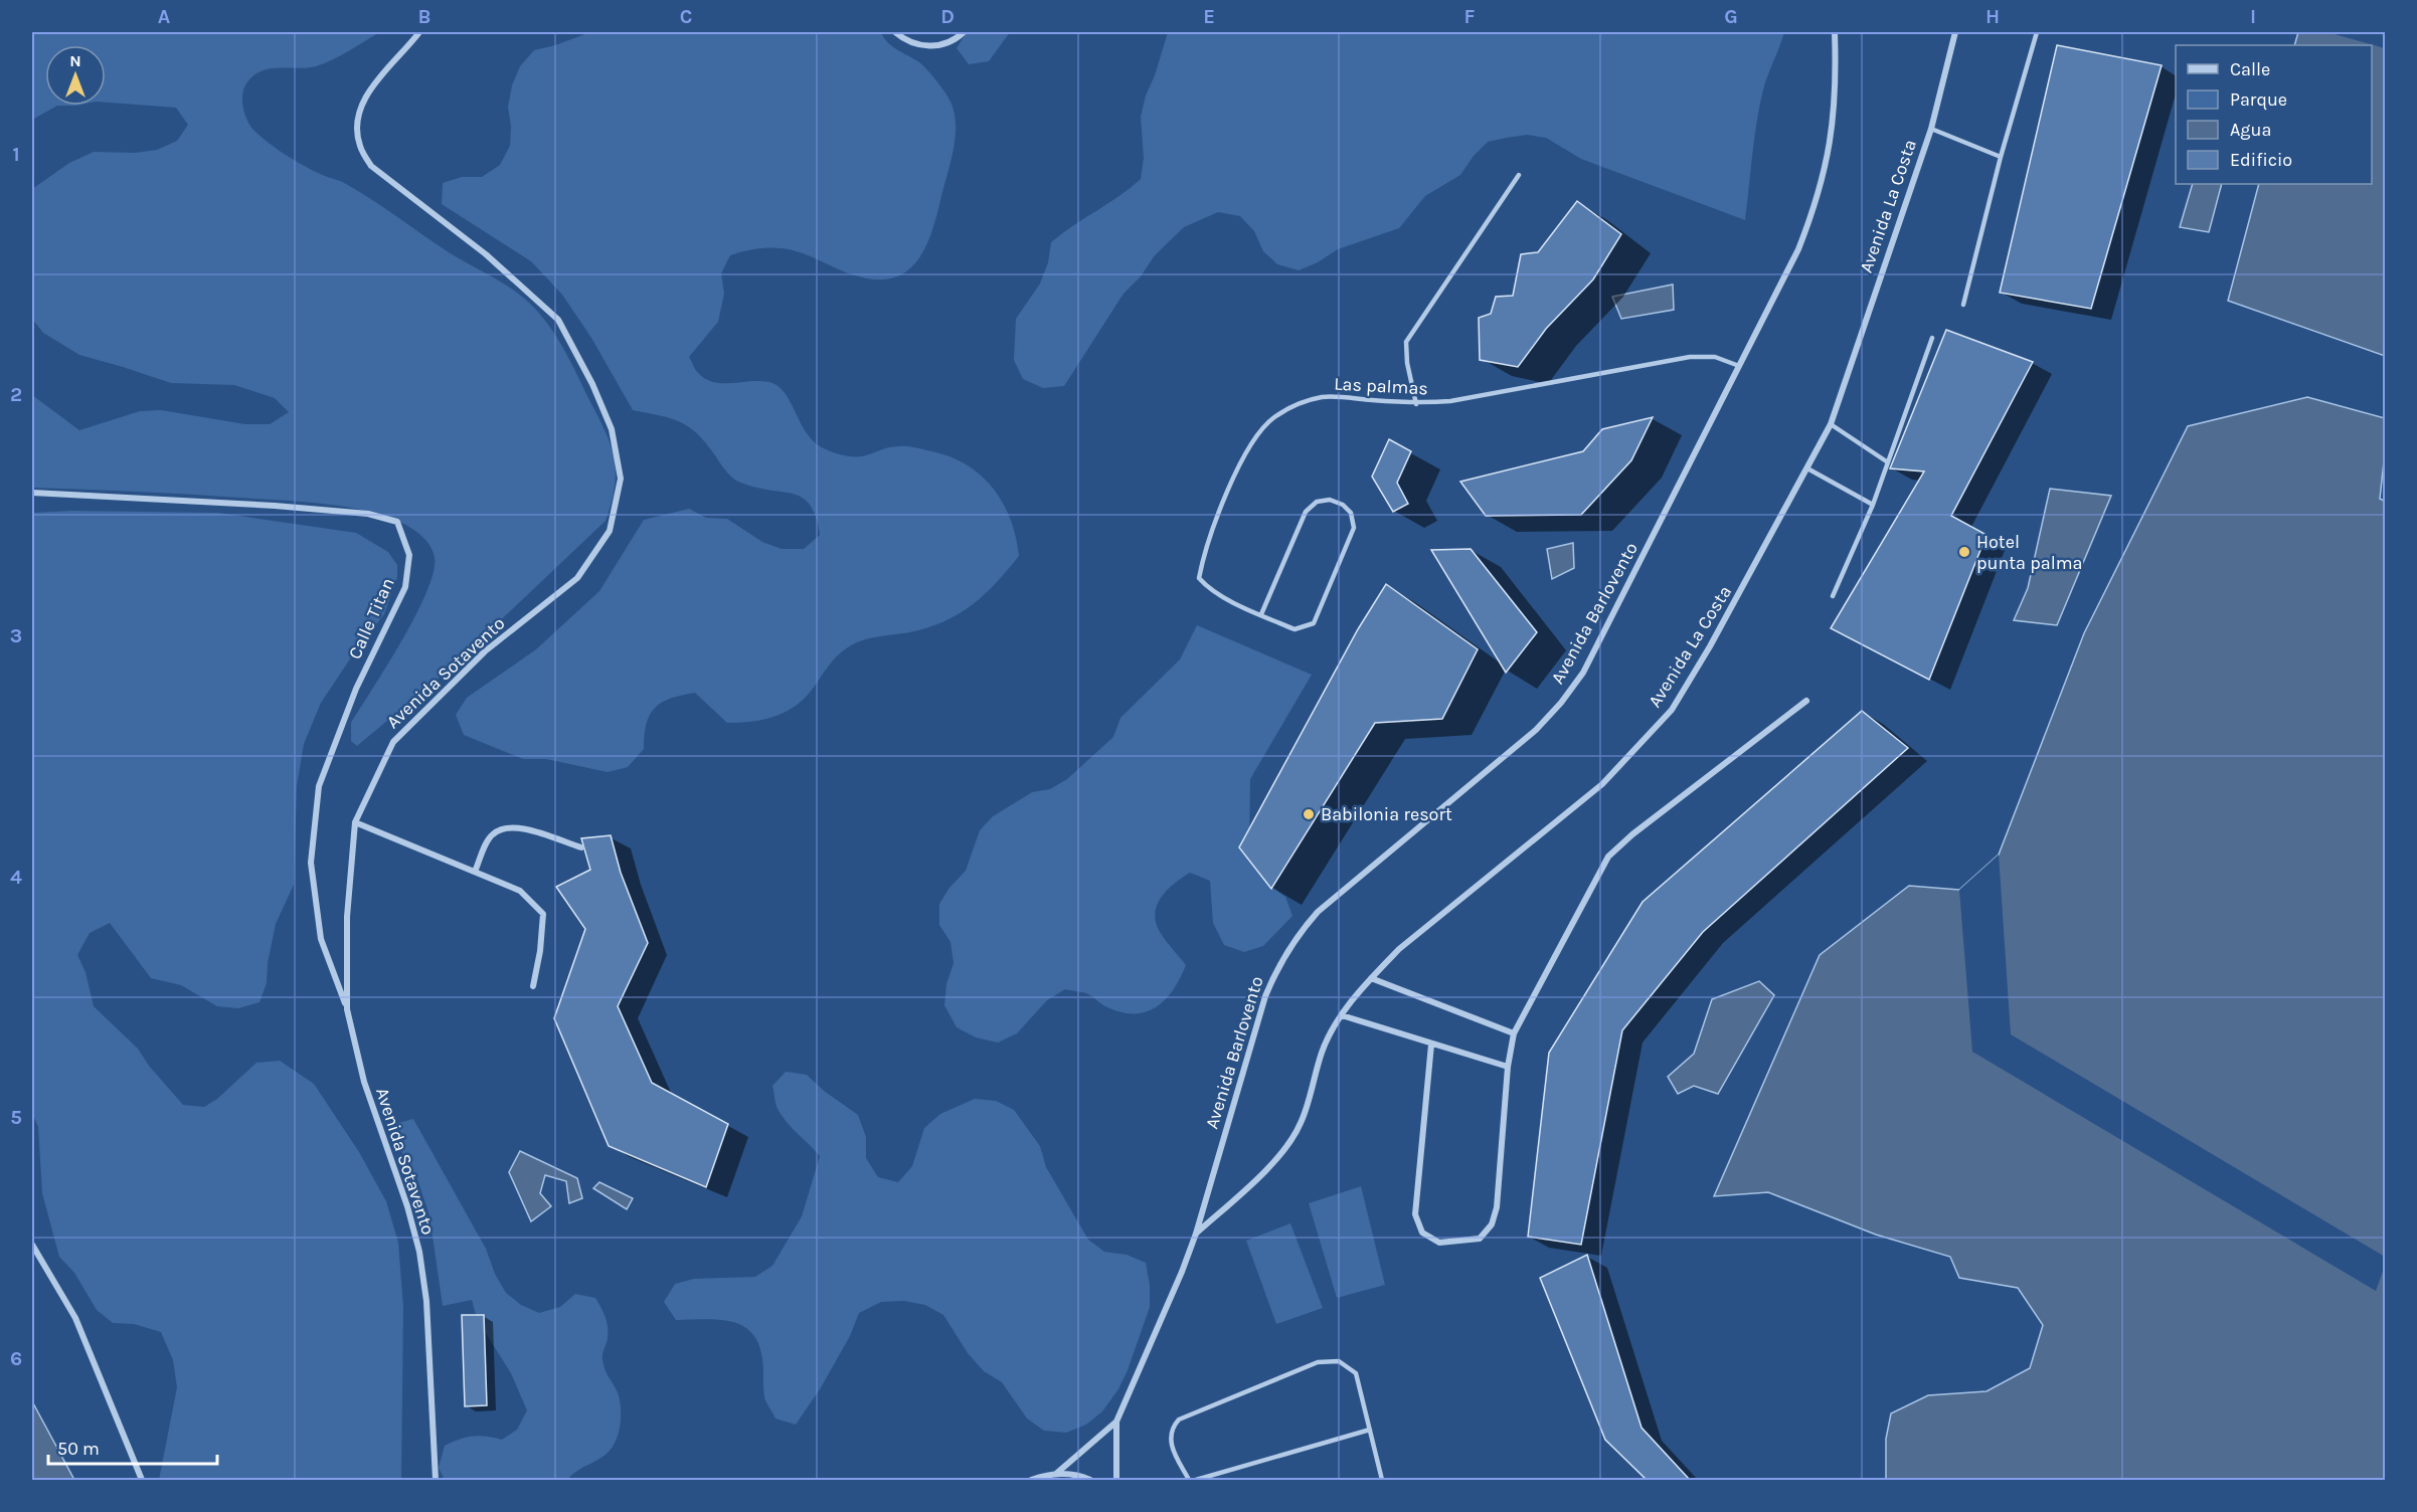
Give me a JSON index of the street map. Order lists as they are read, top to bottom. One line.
{"streets":{"street":["Avenida La Costa","Avenida Barlovento","Calle Titan","Avenida Sotavento"],"lane":["Las palmas"]},"crossings":[["Avenida La Costa","Avenida Barlovento"],["Las palmas","Avenida Barlovento"],["Calle Titan","Avenida Sotavento"]],"places":["Hotel punta palma","Babilonia resort"],"legend":["Calle","Parque","Agua","Edificio"],"scale_bar":"50 m","north":"top","grid":{"columns":["A","B","C","D","E","F","G","H","I"],"rows":["1","2","3","4","5","6"]}}
